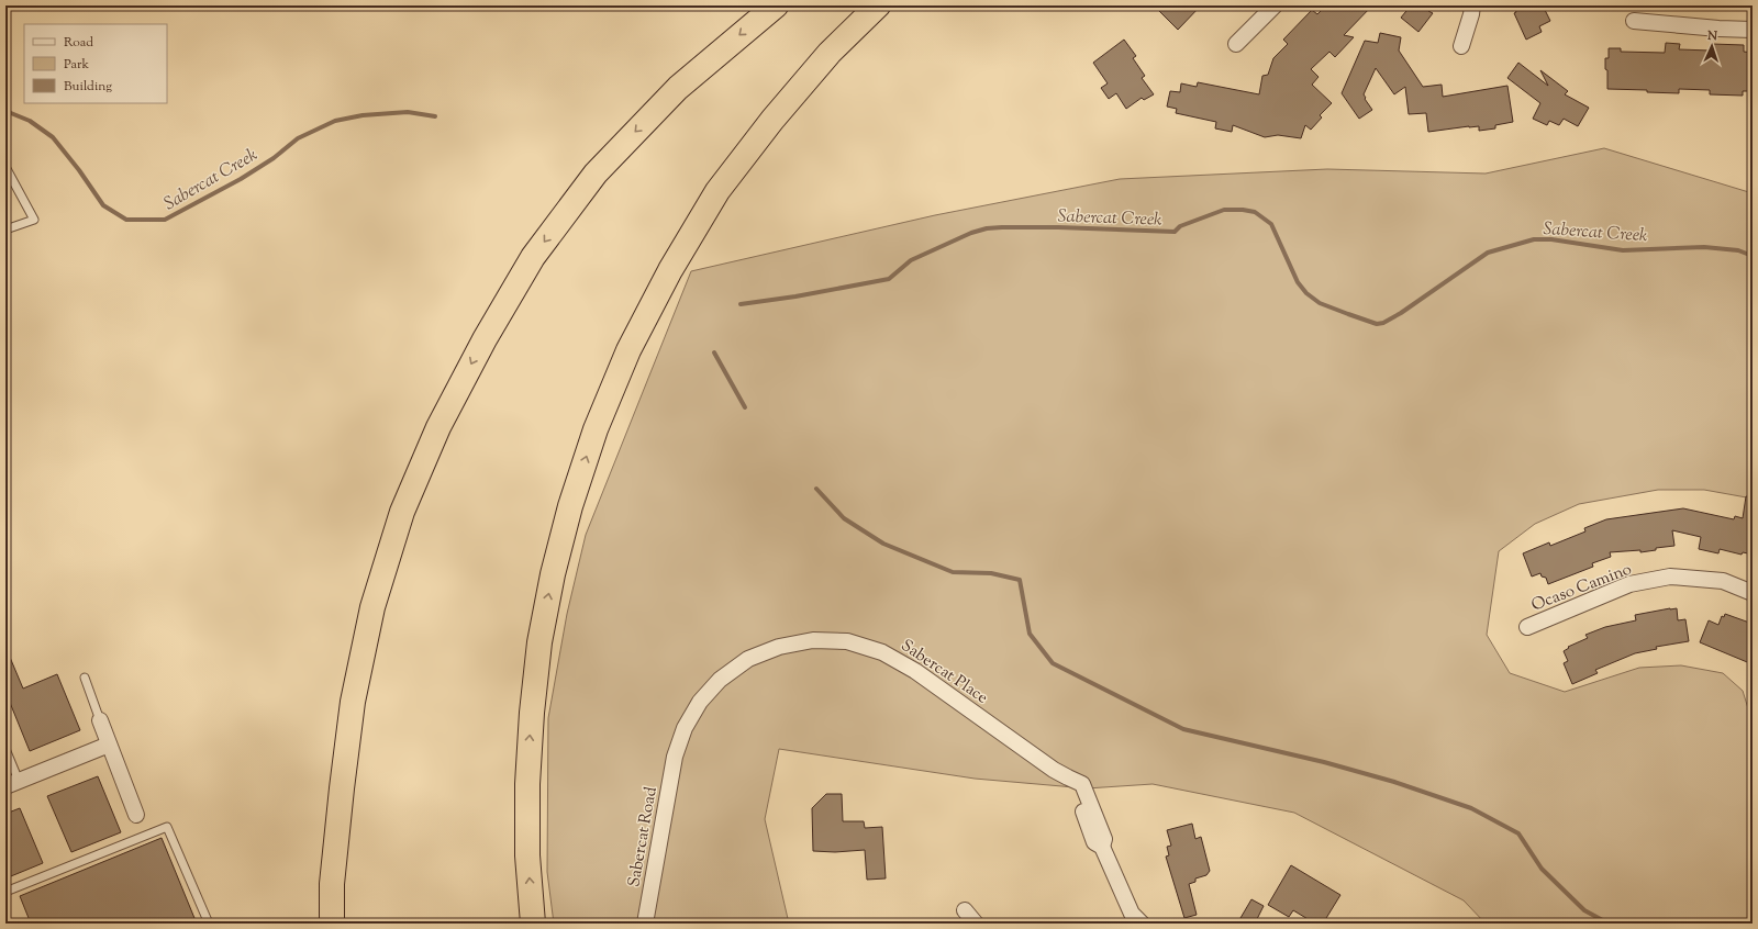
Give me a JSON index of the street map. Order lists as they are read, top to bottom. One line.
{"streets":{"street":["Ocaso Camino","Sabercat Place","Sabercat Road"]},"crossings":[["Sabercat Place","Sabercat Road"]],"water":["Sabercat Creek"],"legend":["Road","Park","Building"],"north":"top"}
